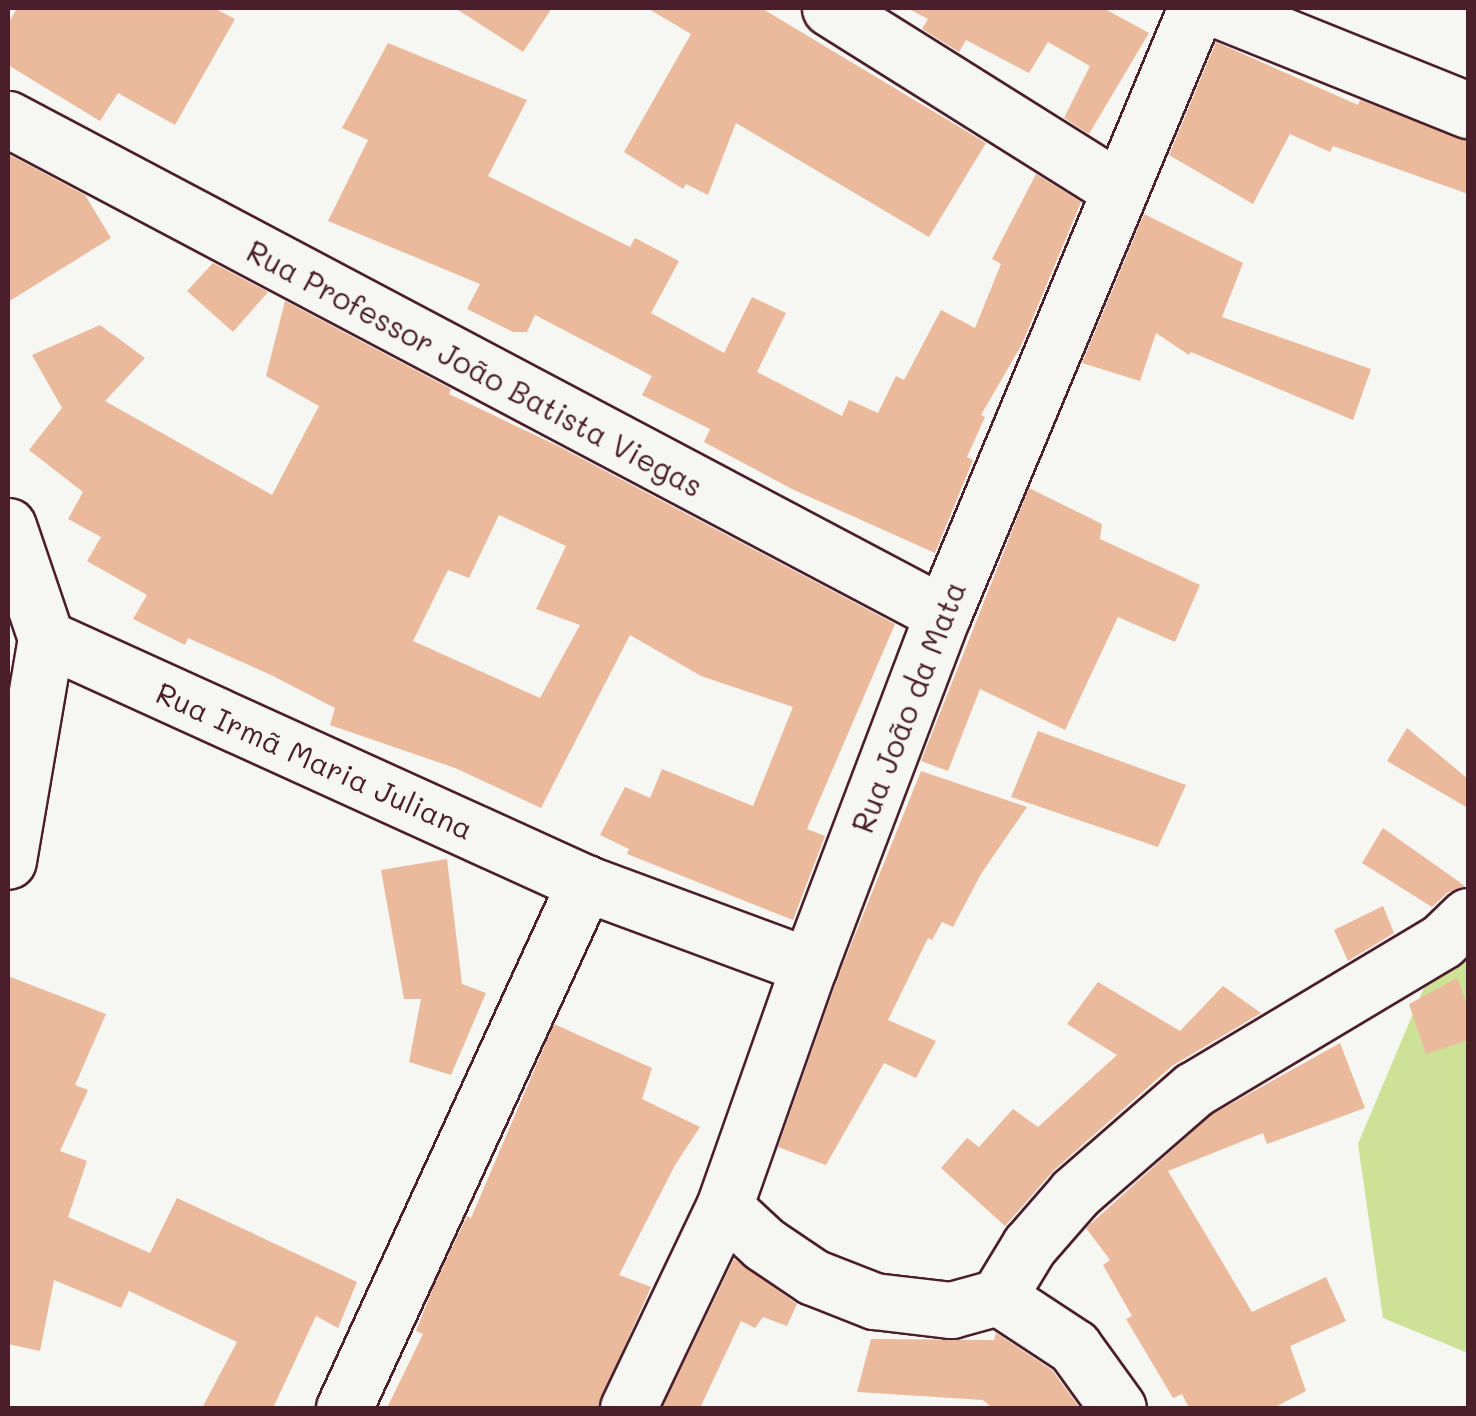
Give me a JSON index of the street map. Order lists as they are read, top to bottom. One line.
{"streets":{"street":["Rua Professor João Batista Viegas","Rua João da Mata","Rua Irmã Maria Juliana"]},"crossings":[["Rua Professor João Batista Viegas","Rua João da Mata"],["Rua João da Mata","Rua Irmã Maria Juliana"]]}
